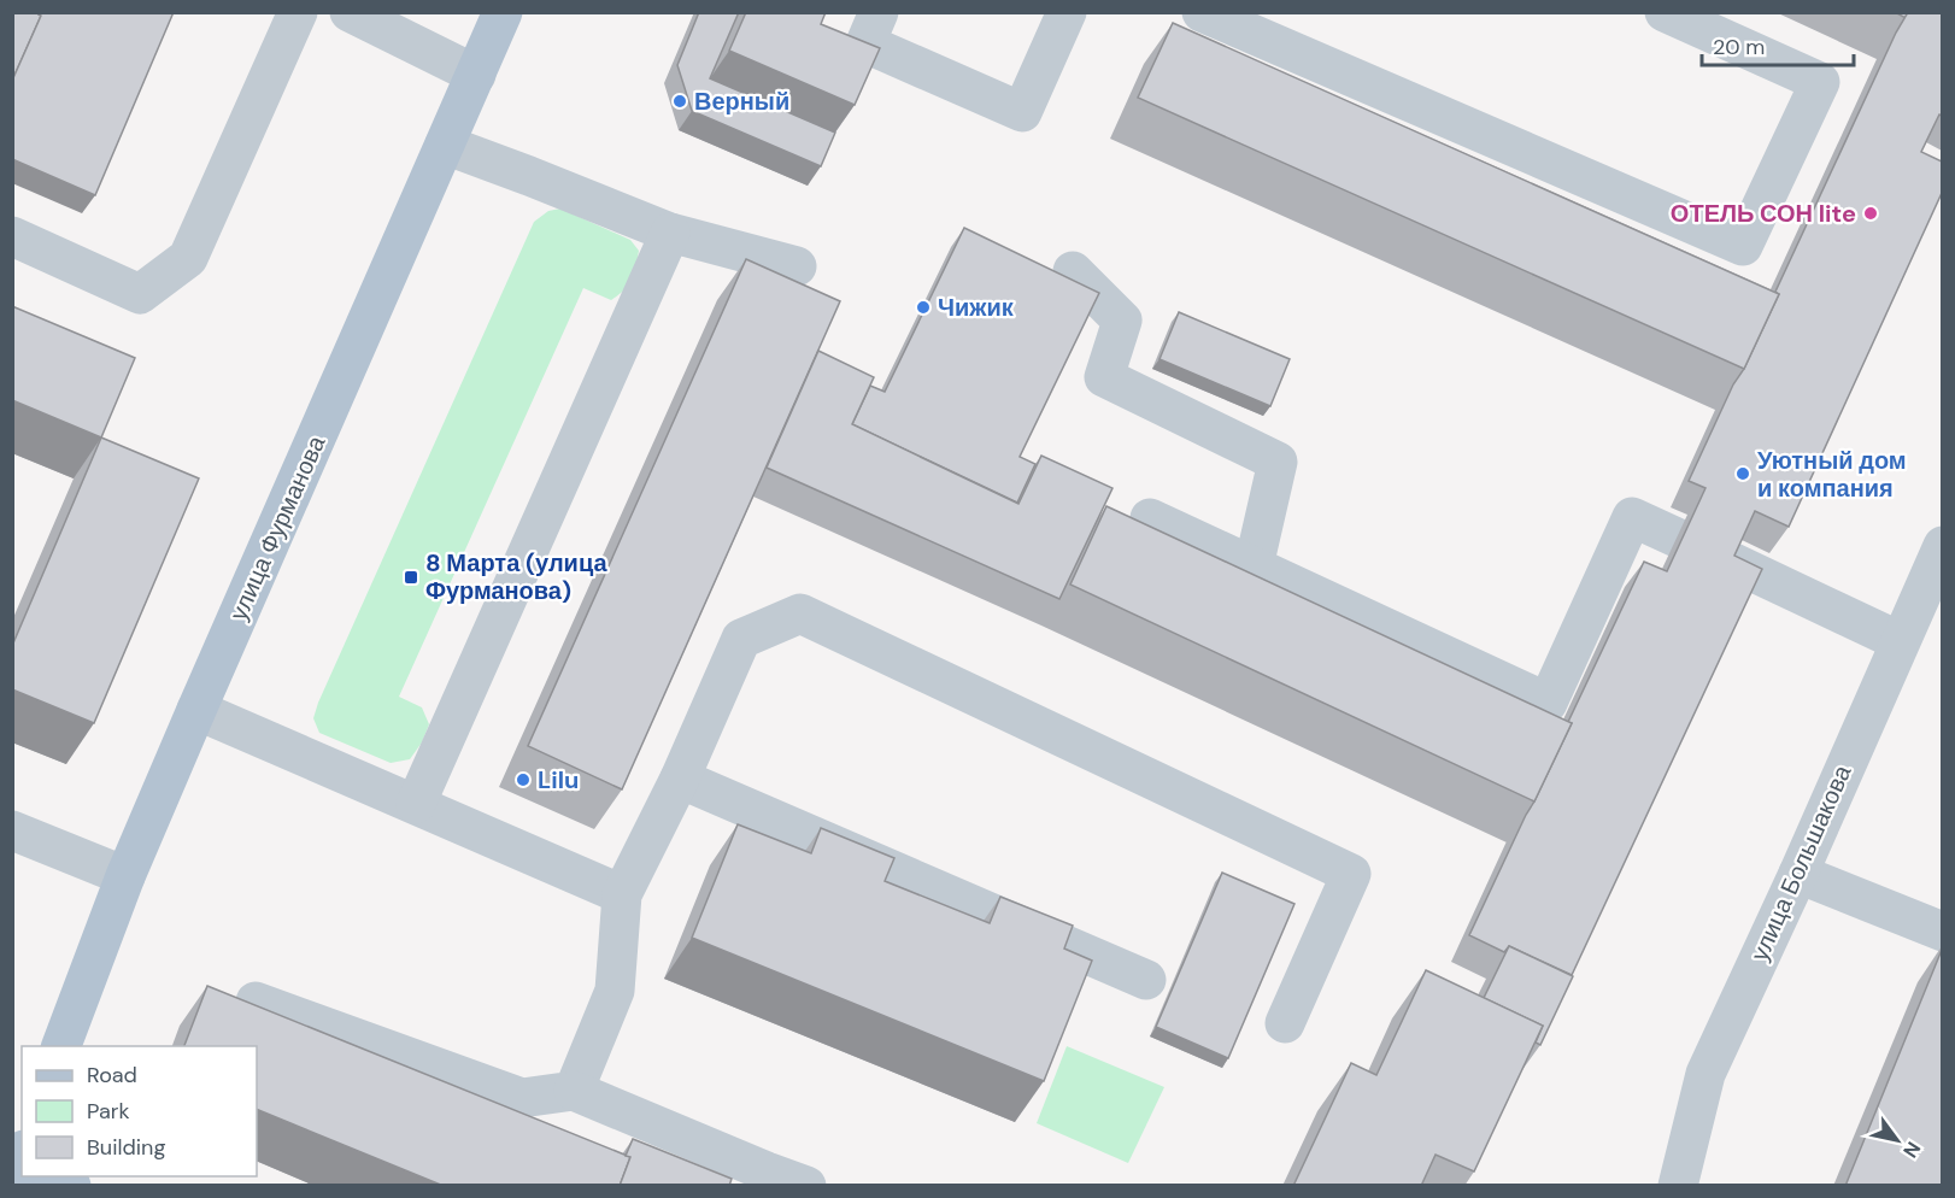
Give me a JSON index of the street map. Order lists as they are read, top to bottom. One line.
{"streets":{"main road":["улица Фурманова"],"street":["улица Большакова"]},"places":{"other":["Верный","ОТЕЛЬ СОН lite","Чижик","Уютный дом и компания","Lilu"],"transit":["8 Марта (улица Фурманова)"]},"legend":["Road","Park","Building"],"scale_bar":"20 m","north":"bottom right"}
